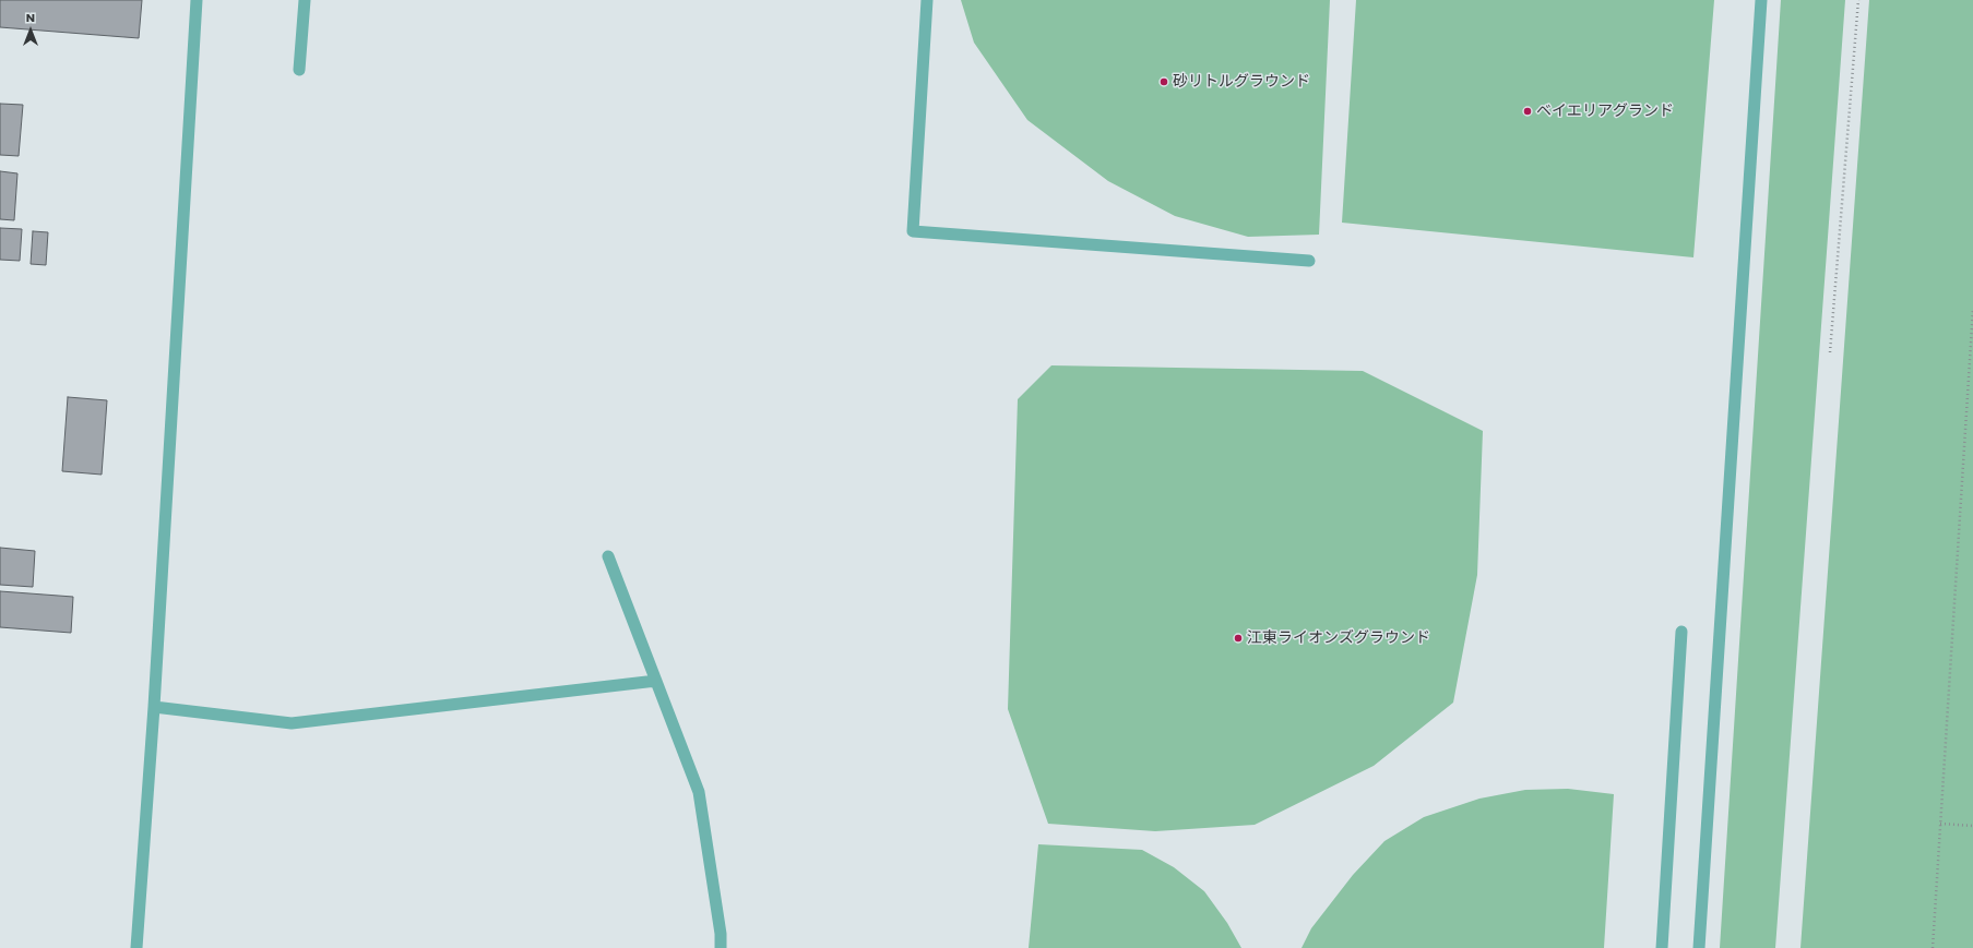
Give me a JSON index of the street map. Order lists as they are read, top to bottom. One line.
{"places":["砂リトルグラウンド","ベイエリアグランド","江東ライオンズグラウンド"],"north":"top"}
